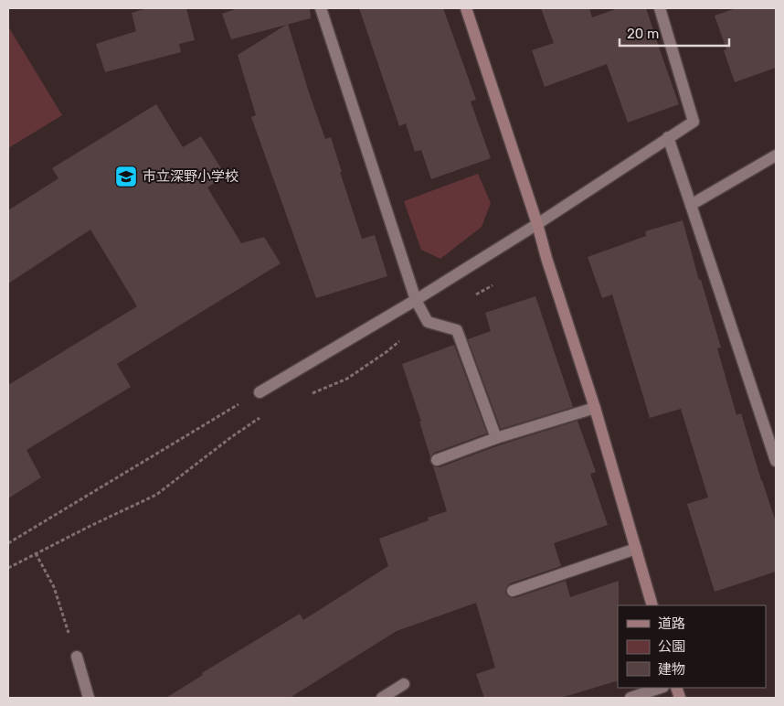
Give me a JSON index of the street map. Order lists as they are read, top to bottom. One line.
{"places":{"school or university":["市立深野小学校"]},"legend":["道路","公園","建物"],"scale_bar":"20 m"}
